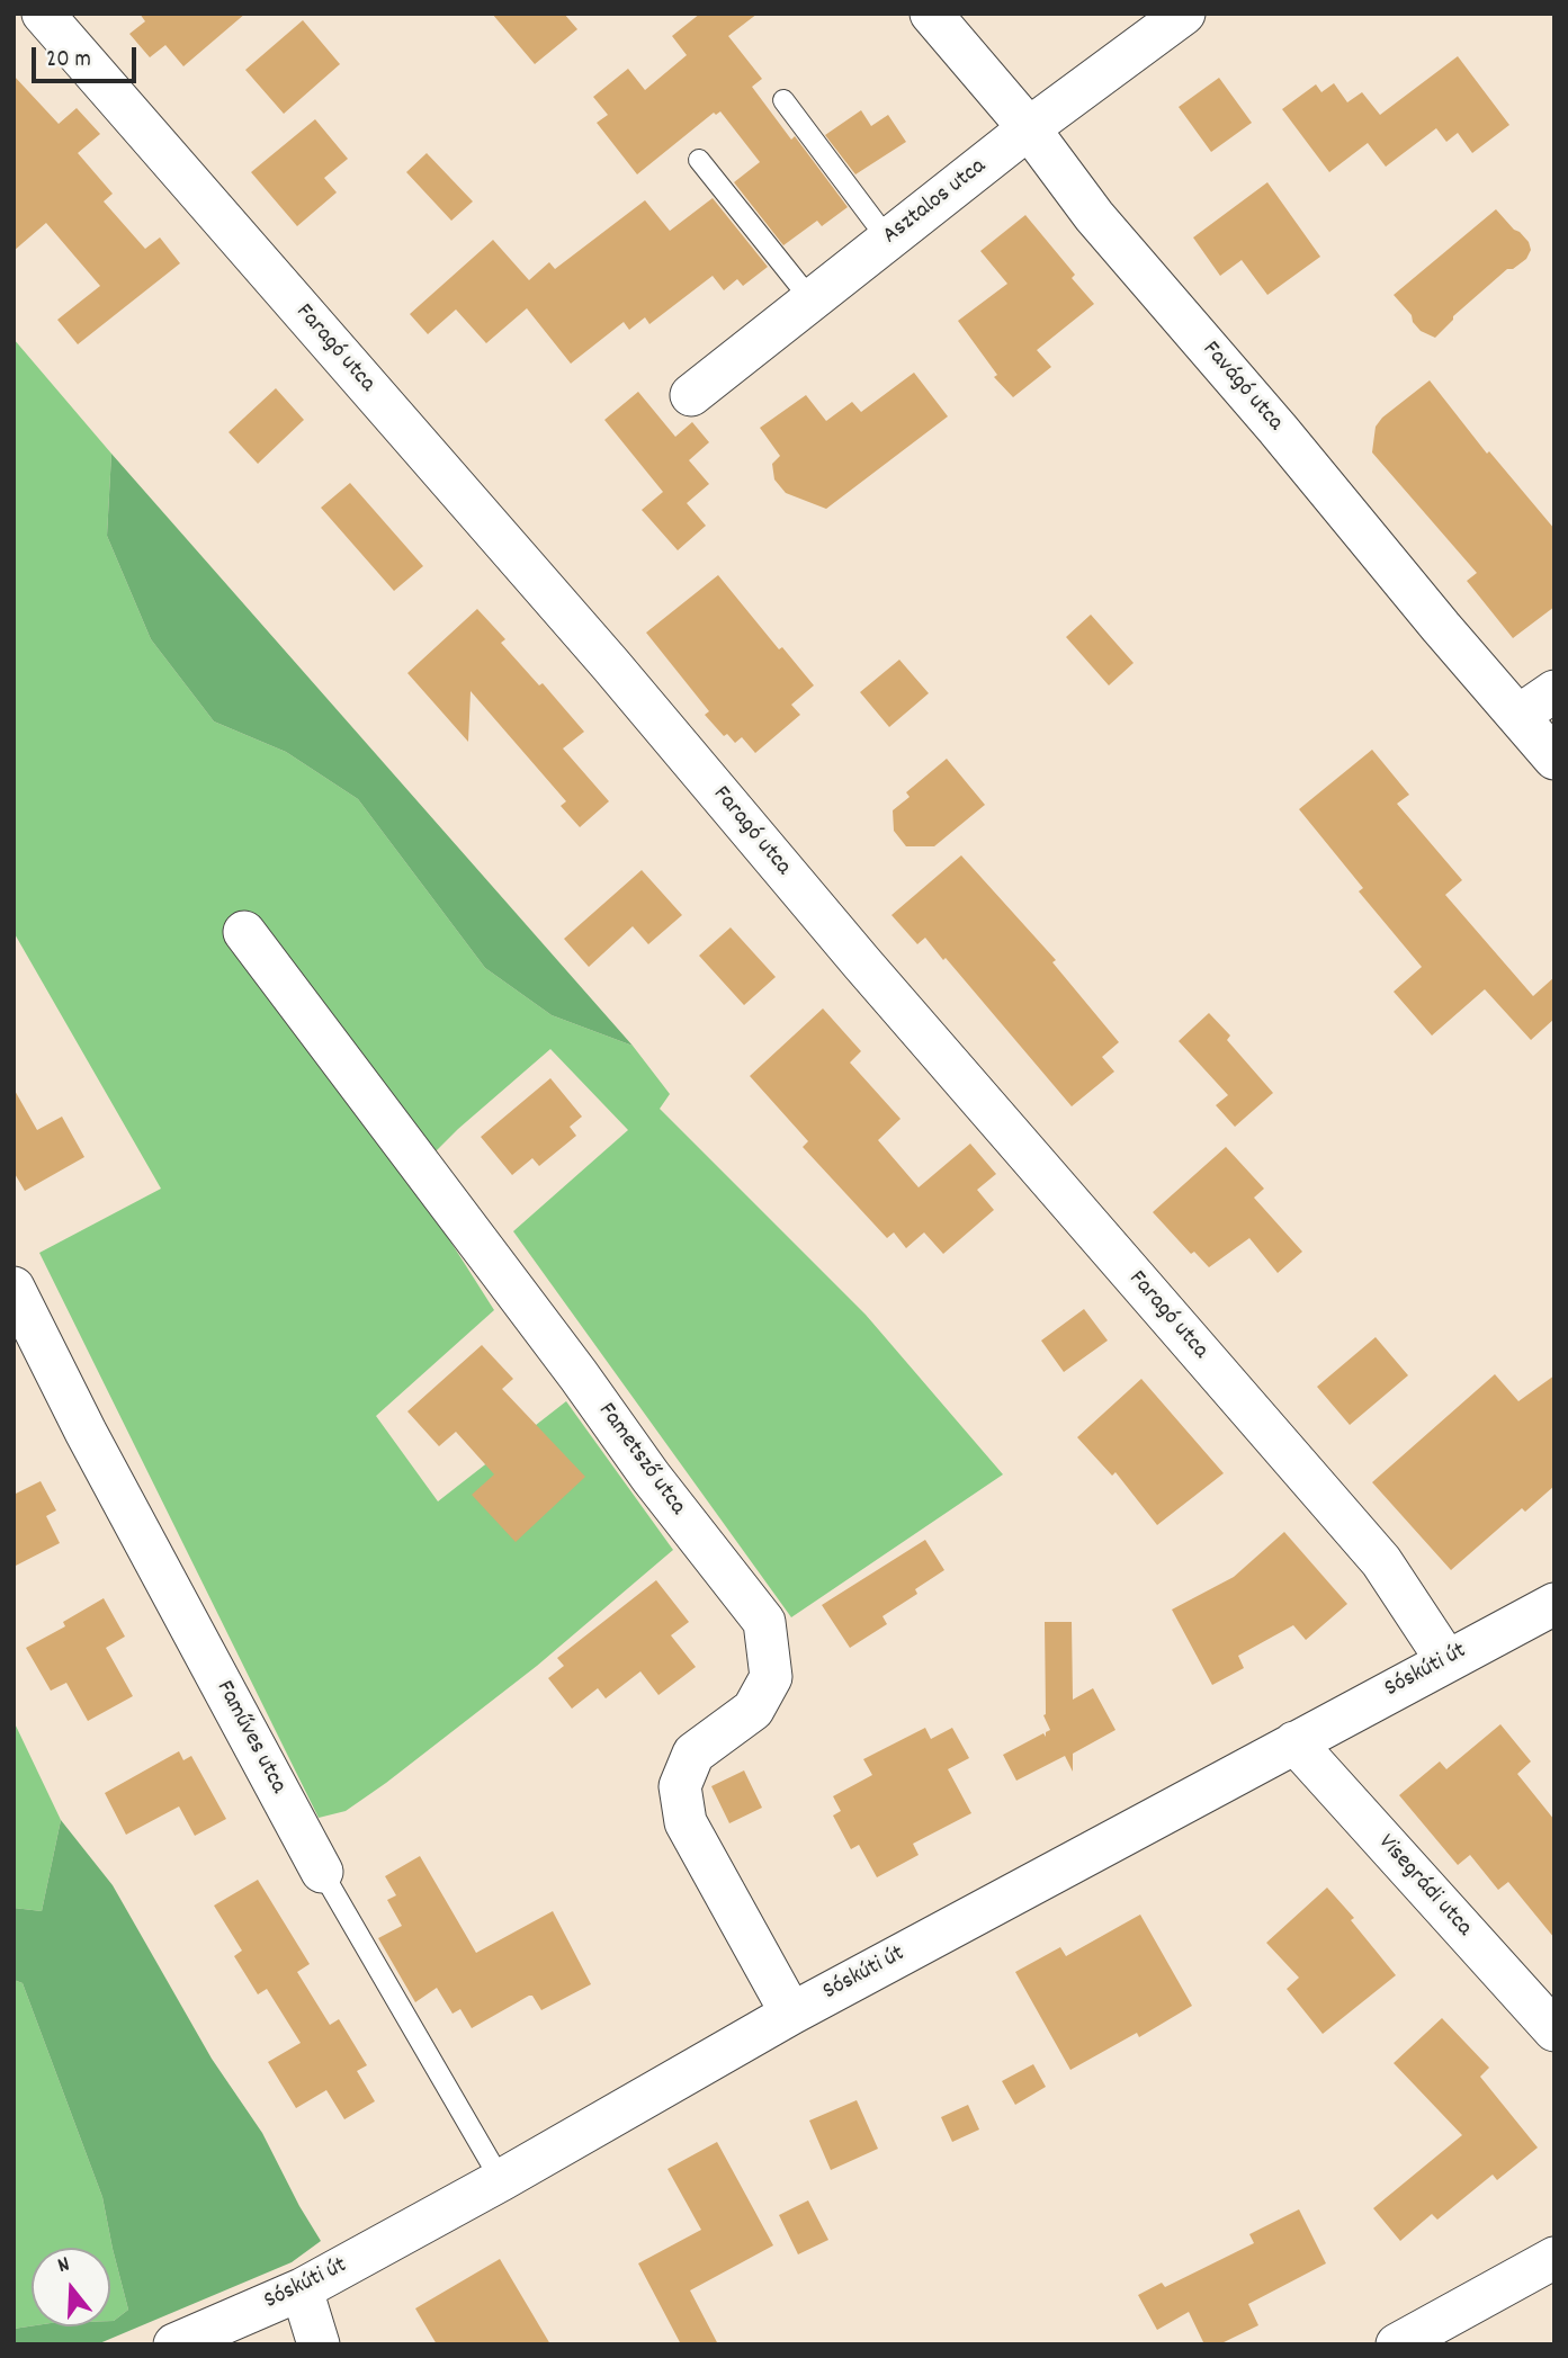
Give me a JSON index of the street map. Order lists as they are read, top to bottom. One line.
{"streets":{"street":["Asztalos utca","Faragó utca","Favágó utca","Fametsző utca","Sóskúti út","Faműves utca","Visegrádi utca"]},"crossings":[["Asztalos utca","Favágó utca"],["Faragó utca","Sóskúti út"],["Fametsző utca","Sóskúti út"],["Sóskúti út","Faműves utca"],["Sóskúti út","Visegrádi utca"]],"scale_bar":"20 m","north":"top"}
